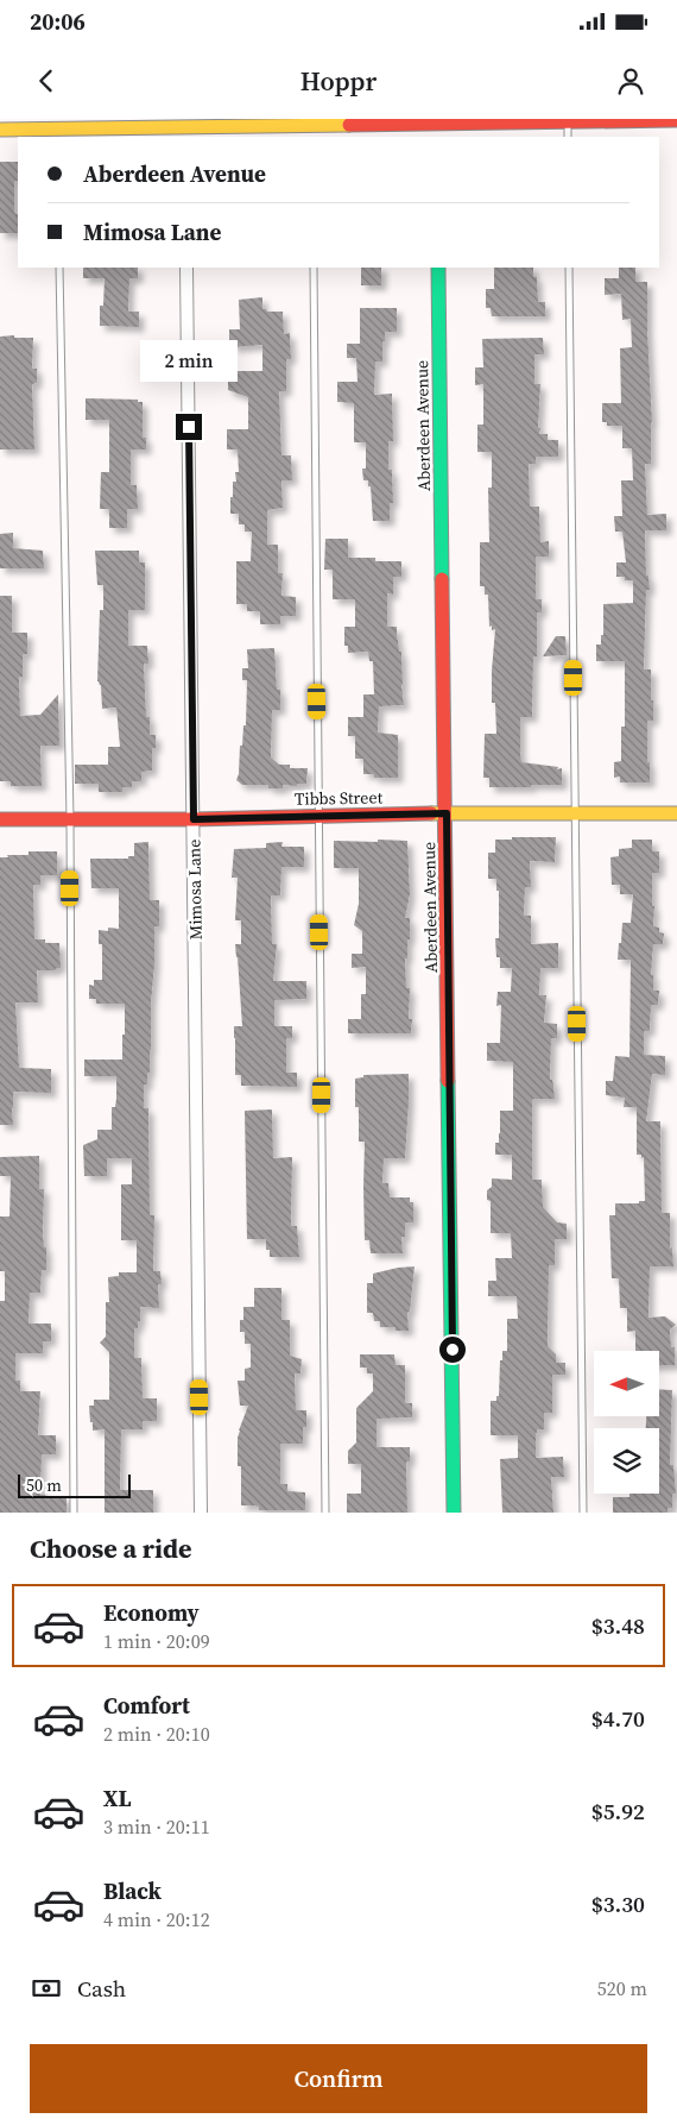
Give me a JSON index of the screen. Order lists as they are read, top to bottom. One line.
{"streets":{"street":["Aberdeen Avenue","Tibbs Street","Mimosa Lane"]},"crossings":[["Aberdeen Avenue","Tibbs Street"],["Tibbs Street","Mimosa Lane"]],"scale_bar":"50 m","north":"left","page":{"status":"20:06","header":"Hoppr","banner":["Aberdeen Avenue","Mimosa Lane"],"bubble":"2 min","scale":"50 m","heading":"Choose a ride","list":[{"name":"Economy","note":"1 min · 20:09","value":"$3.48"},{"name":"Comfort","note":"2 min · 20:10","value":"$4.70"},{"name":"XL","note":"3 min · 20:11","value":"$5.92"},{"name":"Black","note":"4 min · 20:12","value":"$3.30"}],"pay":["Cash","520 m"],"buttons":"Confirm"}}
